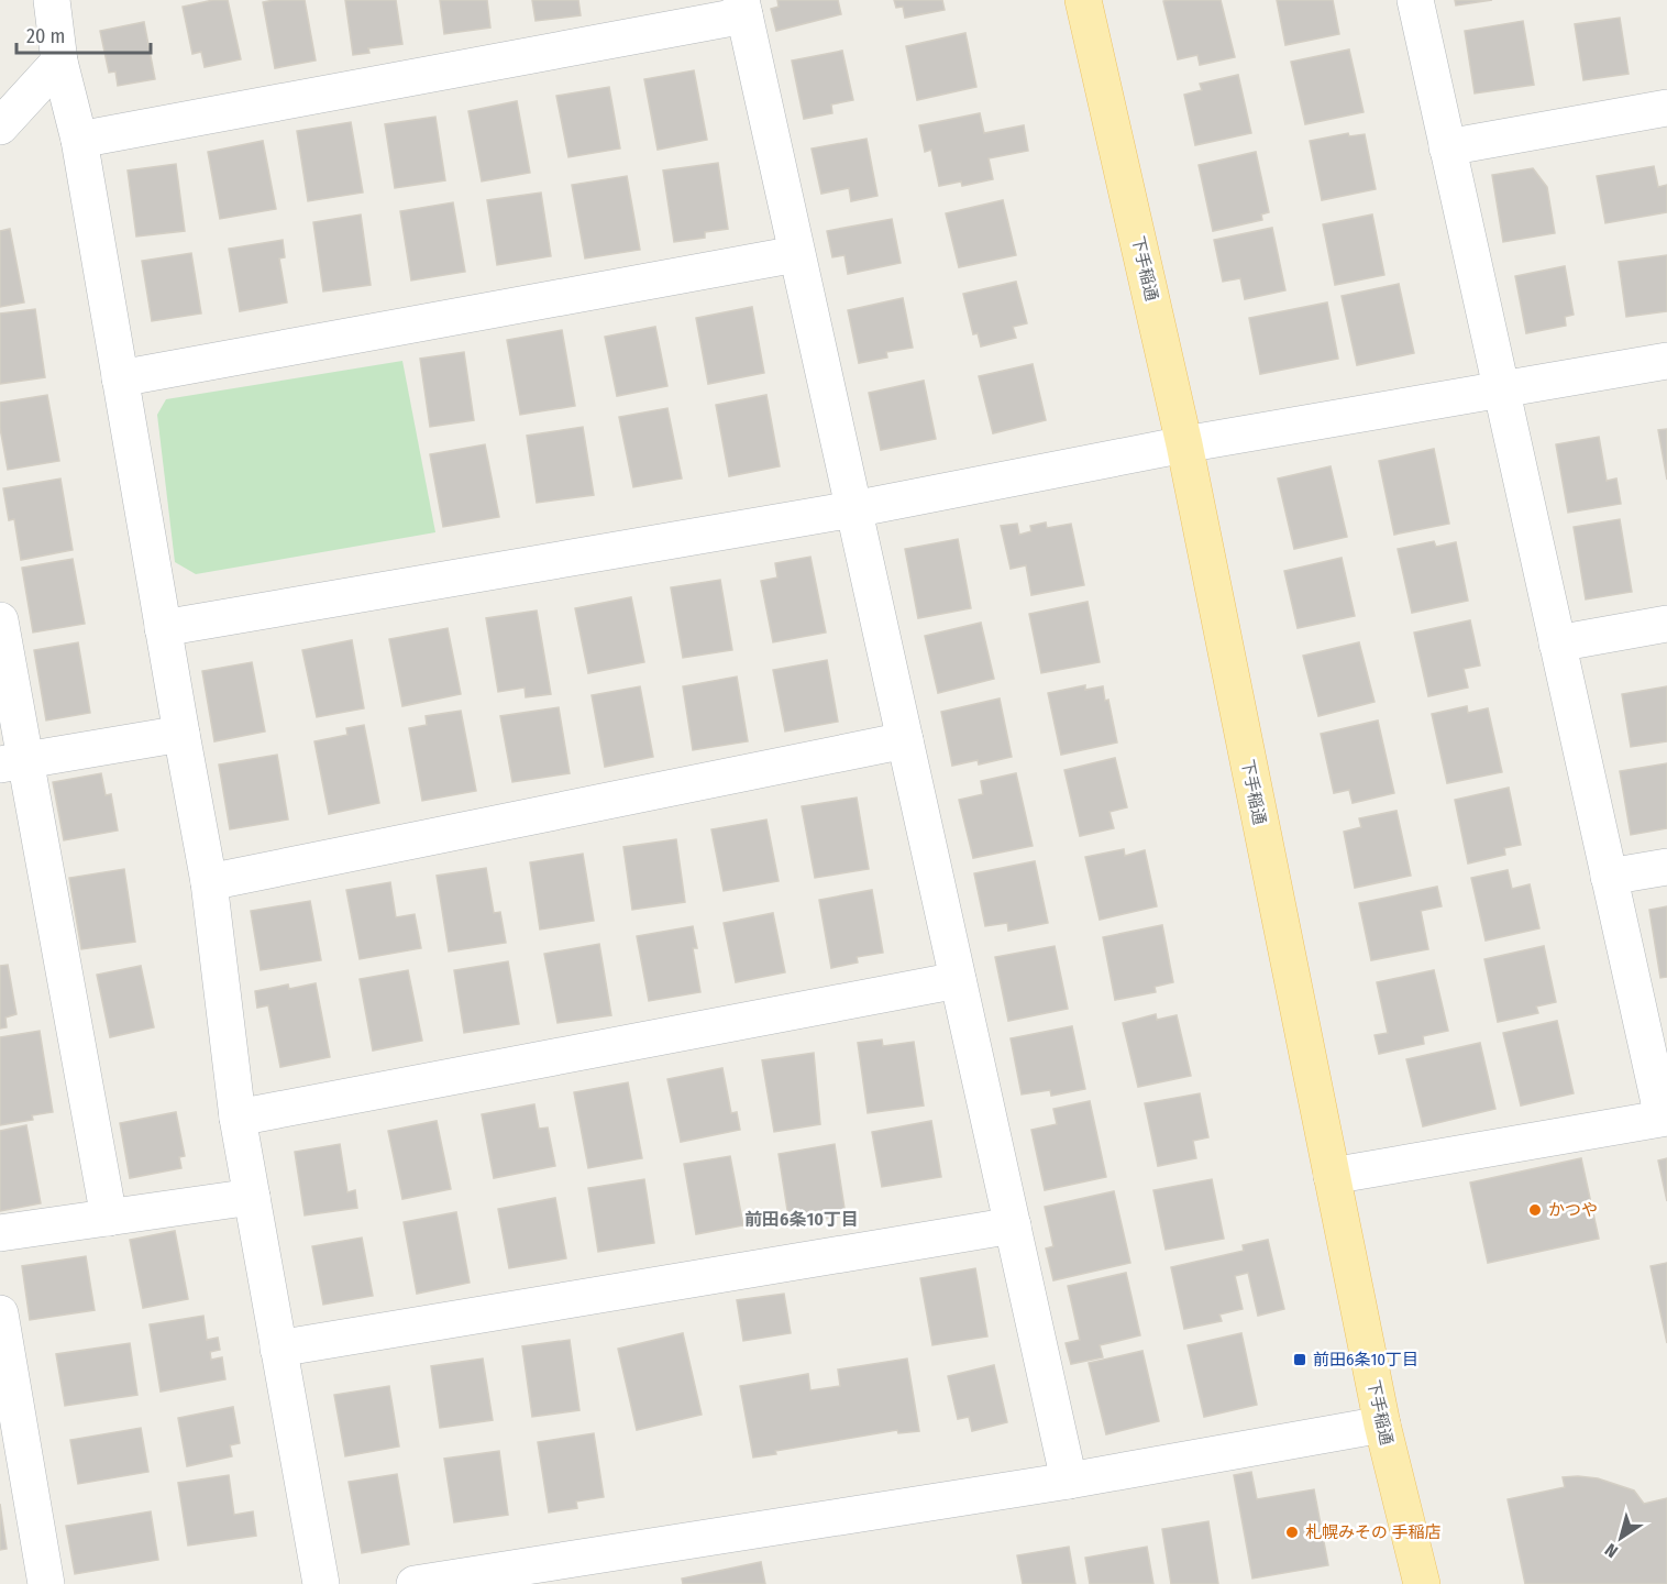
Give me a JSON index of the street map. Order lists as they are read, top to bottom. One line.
{"streets":{"main road":["下手稲通"]},"districts":["前田6条10丁目"],"places":{"other":["かつや","札幌みその 手稲店"],"transit":["前田6条10丁目"]},"scale_bar":"20 m","north":"bottom left"}
